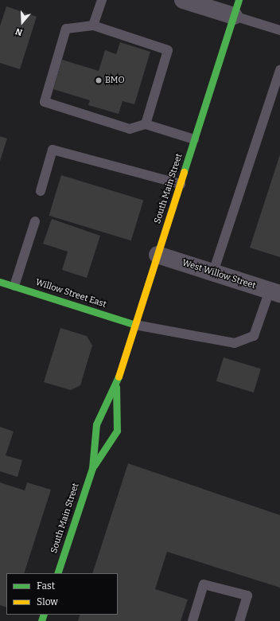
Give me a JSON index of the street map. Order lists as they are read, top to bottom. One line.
{"streets":{"main road":["South Main Street","Willow Street East"],"street":["West Willow Street"]},"crossings":[["South Main Street","West Willow Street"],["South Main Street","Willow Street East"]],"places":["BMO"],"legend":["Fast","Slow"],"north":"bottom"}
